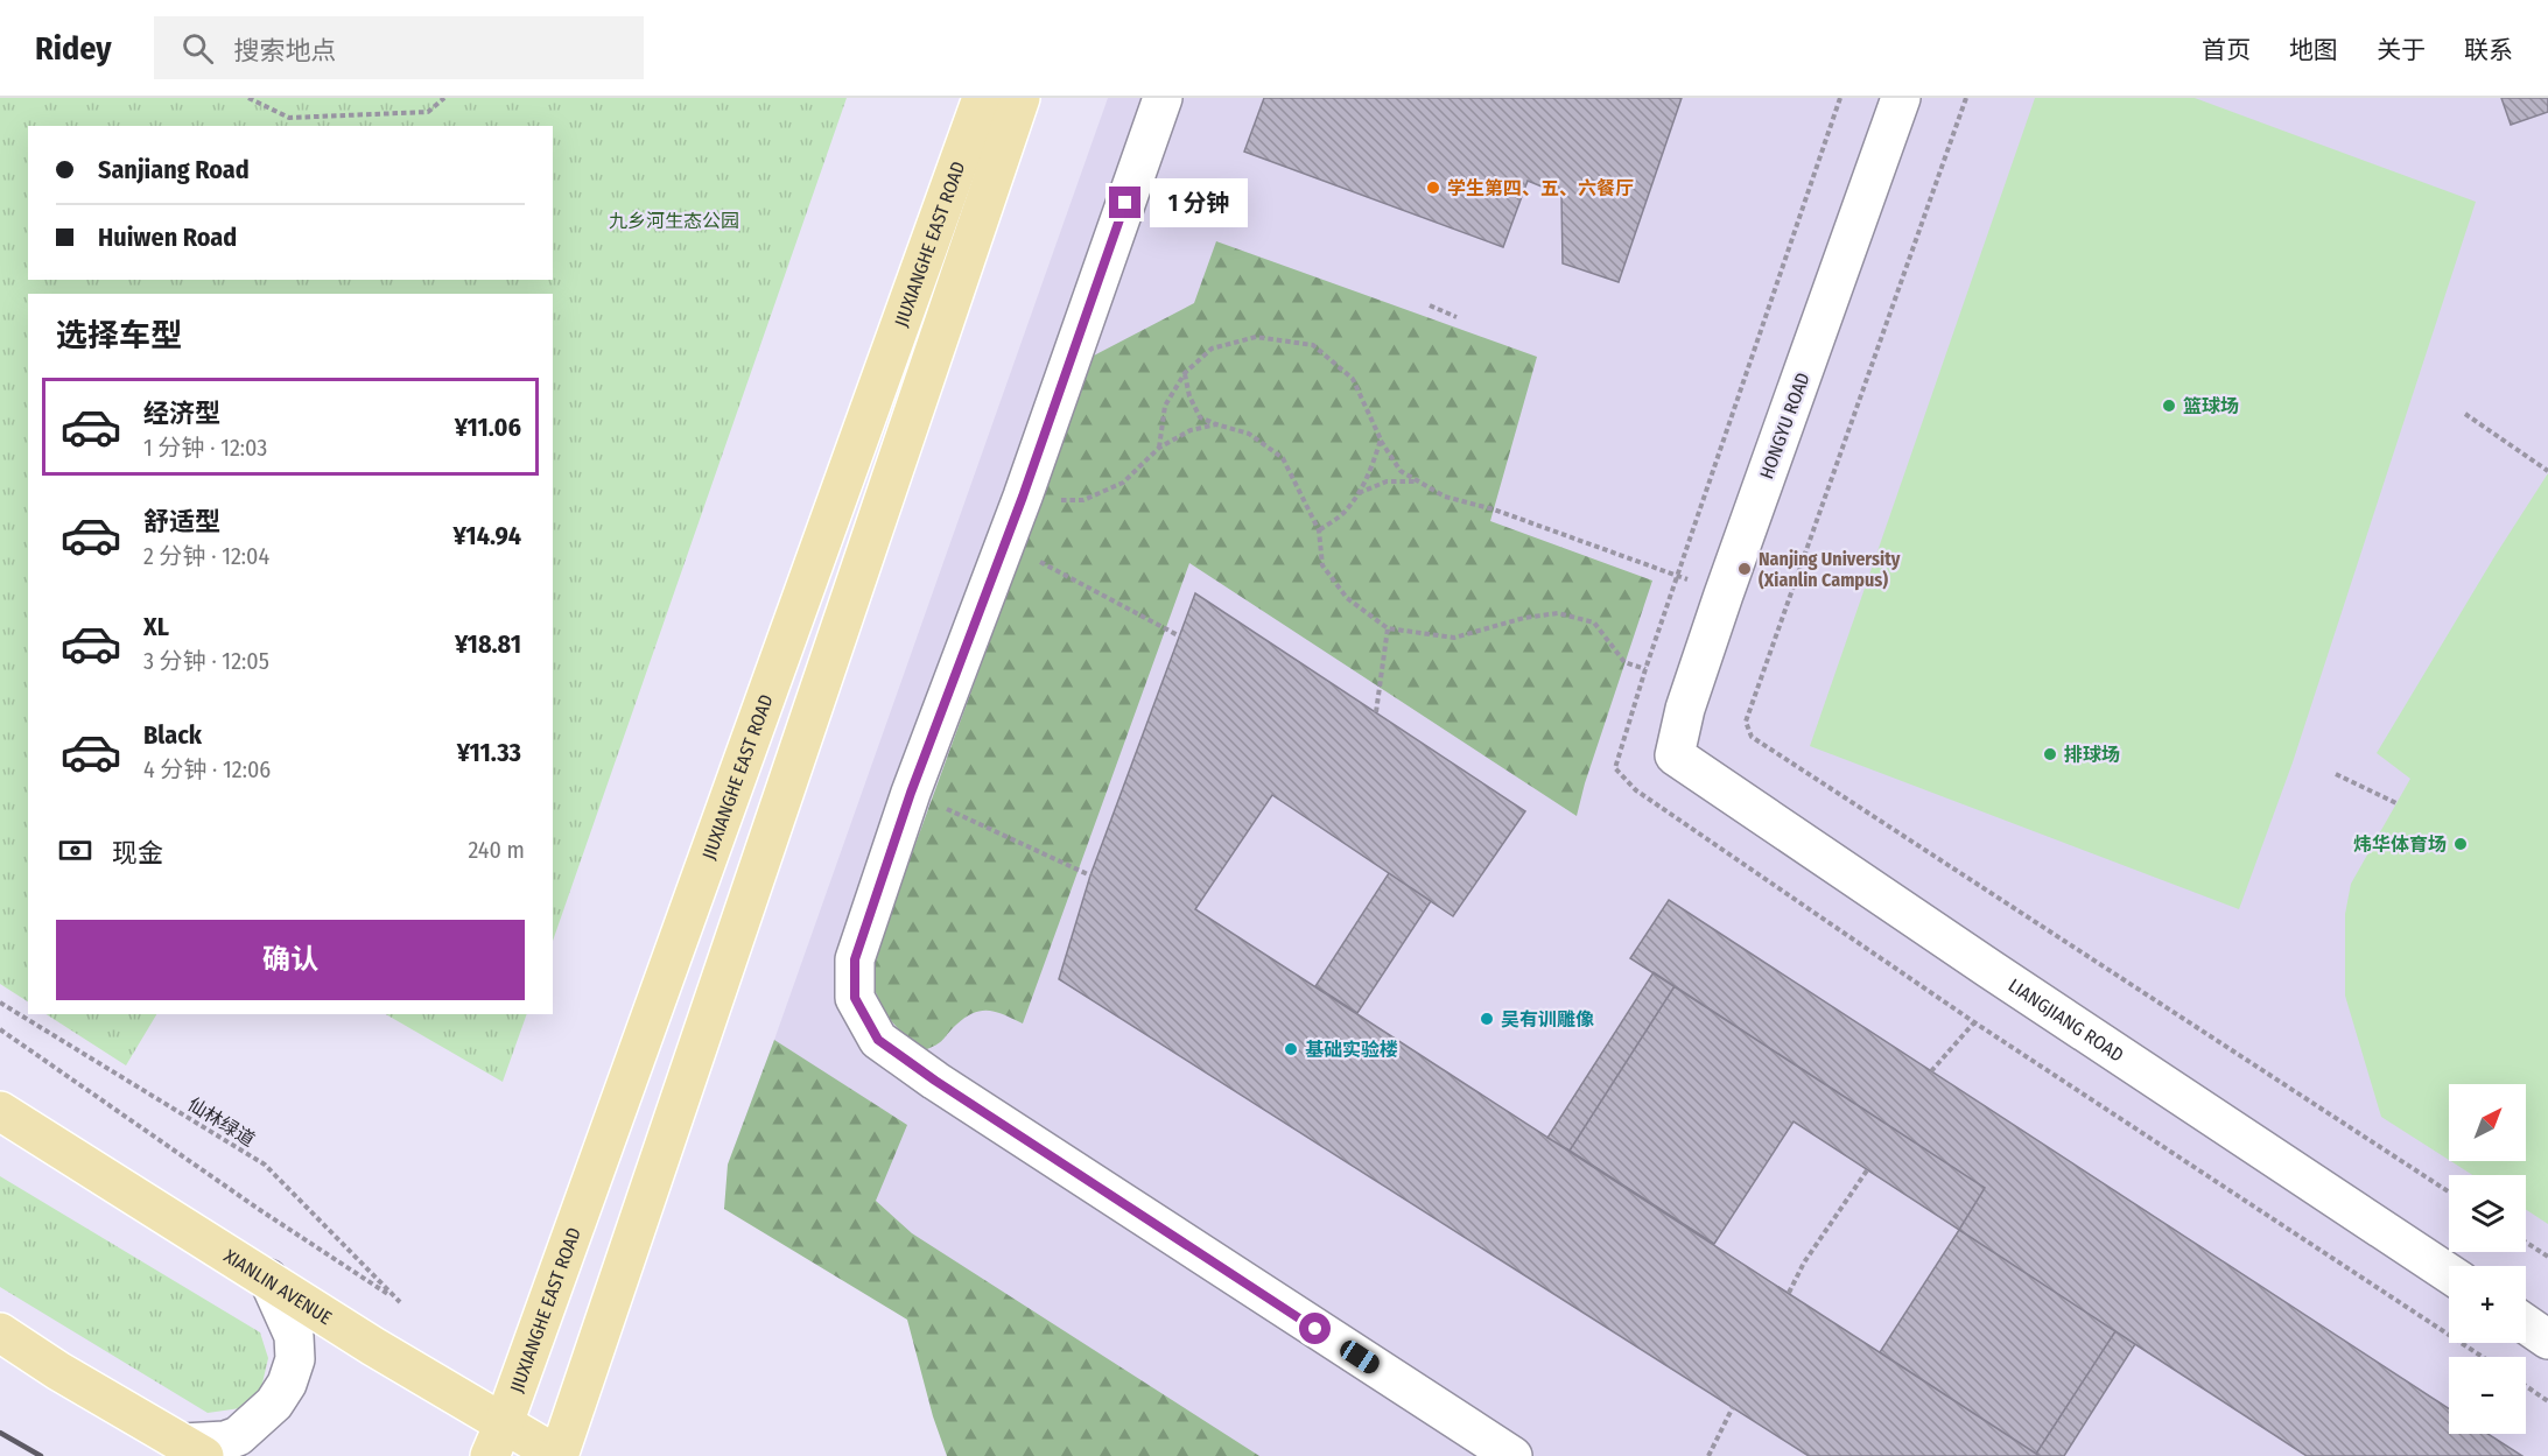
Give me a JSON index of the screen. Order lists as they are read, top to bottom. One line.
{"streets":{"main road":["JIUXIANGHE EAST ROAD","XIANLIN AVENUE"],"street":["HONGYU ROAD","LIANGJIANG ROAD"],"path":["仙林绿道"]},"crossings":[["JIUXIANGHE EAST ROAD","XIANLIN AVENUE"],["HONGYU ROAD","LIANGJIANG ROAD"]],"parks":["九乡河生态公园"],"places":["学生第四、五、六餐厅","篮球场","Nanjing University (Xianlin Campus)","排球场","炜华体育场","吴有训雕像","基础实验楼"],"north":"top right","page":{"header":"Ridey","search":"搜索地点","nav":["首页","地图","关于","联系"],"banner":["Sanjiang Road","Huiwen Road"],"bubble":"1 分钟","heading":"选择车型","list":[{"name":"经济型","note":"1 分钟 · 12:03","value":"¥11.06"},{"name":"舒适型","note":"2 分钟 · 12:04","value":"¥14.94"},{"name":"XL","note":"3 分钟 · 12:05","value":"¥18.81"},{"name":"Black","note":"4 分钟 · 12:06","value":"¥11.33"}],"pay":["现金","240 m"],"buttons":"确认","map_buttons":["+","−"]}}
